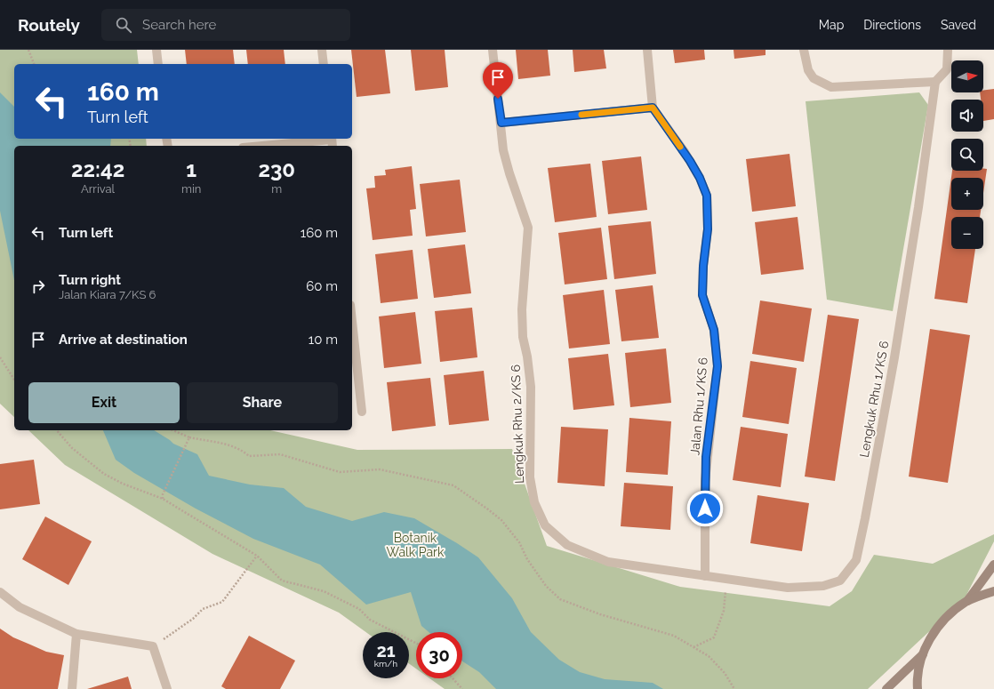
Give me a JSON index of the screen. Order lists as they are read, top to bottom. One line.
{"streets":{"street":["Lengkuk Rhu 1/KS 6","Jalan Rhu 1/KS 6","Lengkuk Rhu 2/KS 6"]},"crossings":[["Lengkuk Rhu 1/KS 6","Jalan Rhu 1/KS 6"],["Lengkuk Rhu 1/KS 6","Lengkuk Rhu 2/KS 6"],["Jalan Rhu 1/KS 6","Lengkuk Rhu 2/KS 6"]],"parks":["Botanik Walk Park"],"north":"right","page":{"header":"Routely","search":"Search here","nav":["Map","Directions","Saved"],"map_buttons":["+","−"],"turn":["160 m","Turn left"],"eta":["22:42","Arrival","1","min","230","m"],"list":[{"name":"Turn left","value":"160 m"},{"name":"Turn right","note":"Jalan Kiara 7/KS 6","value":"60 m"},{"name":"Arrive at destination","value":"10 m"}],"buttons":["Exit","Share"],"speed":"21 km/h","limit":"30"}}
